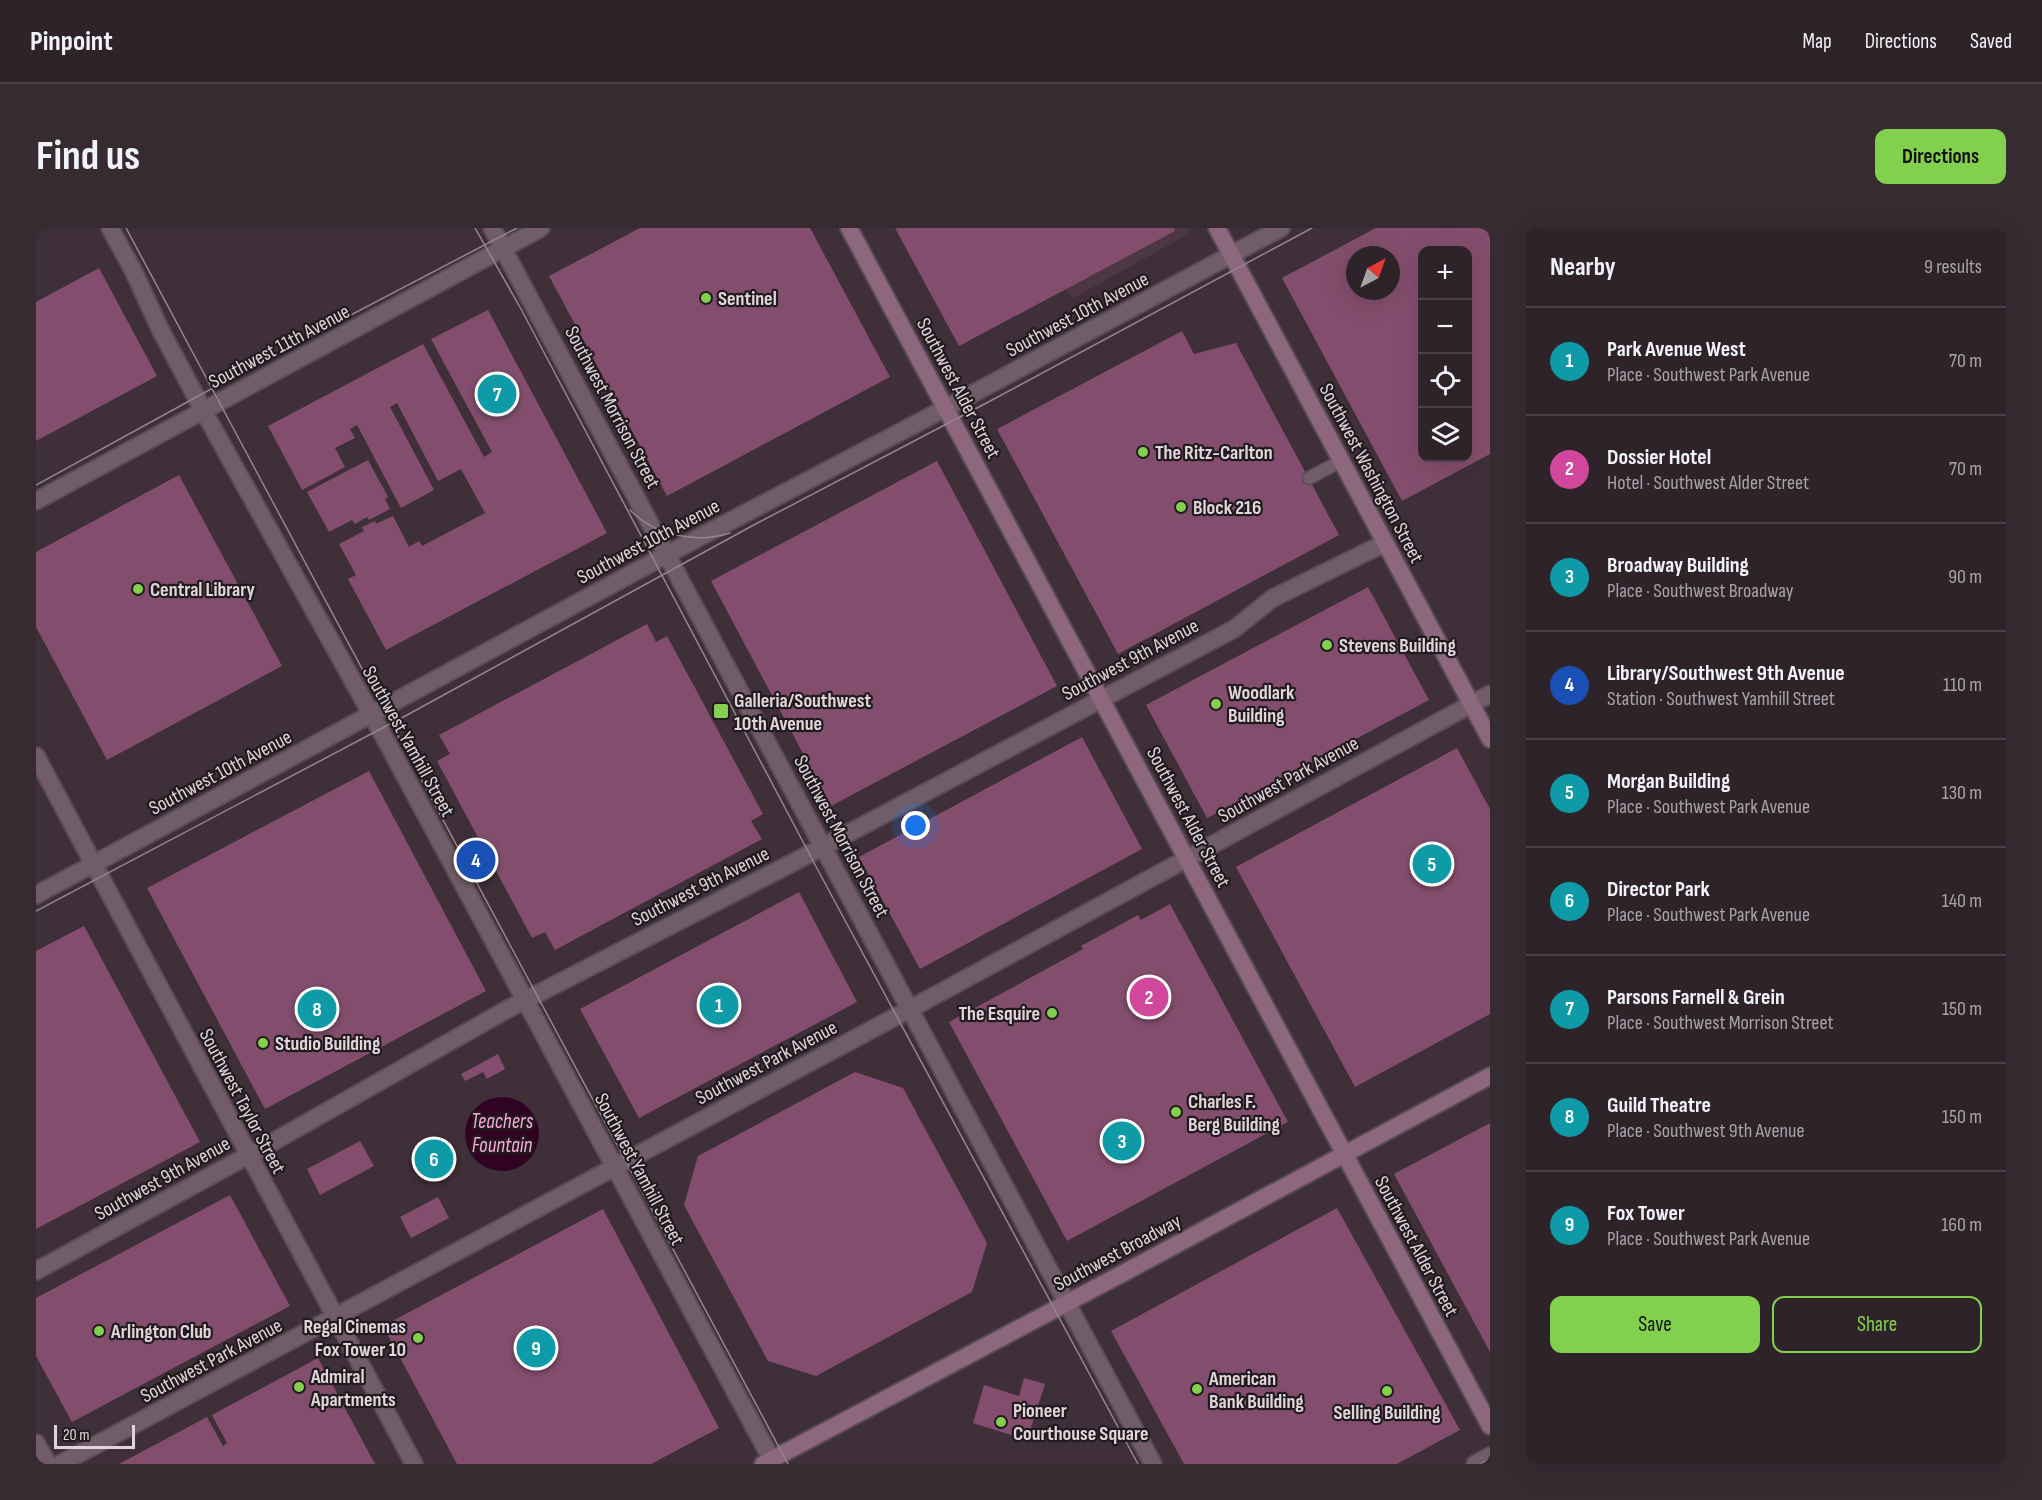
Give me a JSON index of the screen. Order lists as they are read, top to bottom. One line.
{"streets":{"main road":["Southwest Alder Street","Southwest Washington Street","Southwest Broadway"],"street":["Southwest 10th Avenue","Southwest 11th Avenue","Southwest Morrison Street","Southwest 9th Avenue","Southwest Yamhill Street","Southwest Park Avenue","Southwest Taylor Street"]},"crossings":[["Southwest 10th Avenue","Southwest Alder Street"],["Southwest 10th Avenue","Southwest Morrison Street"],["Southwest 10th Avenue","Southwest Washington Street"],["Southwest 10th Avenue","Southwest Yamhill Street"],["Southwest 10th Avenue","Southwest Taylor Street"],["Southwest 11th Avenue","Southwest Morrison Street"],["Southwest 11th Avenue","Southwest Yamhill Street"],["Southwest Alder Street","Southwest 9th Avenue"],["Southwest Alder Street","Southwest Park Avenue"],["Southwest Alder Street","Southwest Broadway"],["Southwest Morrison Street","Southwest 9th Avenue"],["Southwest Morrison Street","Southwest Park Avenue"],["Southwest Morrison Street","Southwest Broadway"],["Southwest Washington Street","Southwest 9th Avenue"],["Southwest Washington Street","Southwest Park Avenue"],["Southwest 9th Avenue","Southwest Yamhill Street"],["Southwest 9th Avenue","Southwest Taylor Street"],["Southwest Yamhill Street","Southwest Park Avenue"],["Southwest Yamhill Street","Southwest Broadway"],["Southwest Park Avenue","Southwest Taylor Street"]],"water":["Teachers Fountain"],"places":{"other":["Sentinel","The Ritz-Carlton","Block 216","Central Library","Stevens Building","Woodlark Building","The Esquire","Studio Building","Charles F. Berg Building","Arlington Club","Regal Cinemas Fox Tower 10","Admiral Apartments","American Bank Building","Selling Building","Pioneer Courthouse Square"],"transit":["Galleria/Southwest 10th Avenue"]},"scale_bar":"20 m","north":"top right","page":{"header":"Pinpoint","nav":["Map","Directions","Saved"],"buttons":["Directions",["Save","Share"]],"title":"Find us","heading":["Nearby","9 results"],"map_buttons":["+","−"],"list":[{"mark":"1","name":"Park Avenue West","note":"Place · Southwest Park Avenue","value":"70 m"},{"mark":"2","name":"Dossier Hotel","note":"Hotel · Southwest Alder Street","value":"70 m"},{"mark":"3","name":"Broadway Building","note":"Place · Southwest Broadway","value":"90 m"},{"mark":"4","name":"Library/Southwest 9th Avenue","note":"Station · Southwest Yamhill Street","value":"110 m"},{"mark":"5","name":"Morgan Building","note":"Place · Southwest Park Avenue","value":"130 m"},{"mark":"6","name":"Director Park","note":"Place · Southwest Park Avenue","value":"140 m"},{"mark":"7","name":"Parsons Farnell & Grein","note":"Place · Southwest Morrison Street","value":"150 m"},{"mark":"8","name":"Guild Theatre","note":"Place · Southwest 9th Avenue","value":"150 m"},{"mark":"9","name":"Fox Tower","note":"Place · Southwest Park Avenue","value":"160 m"}],"pins":["7","4","5","2","1","8","3","6","9"],"scale":"20 m"}}
